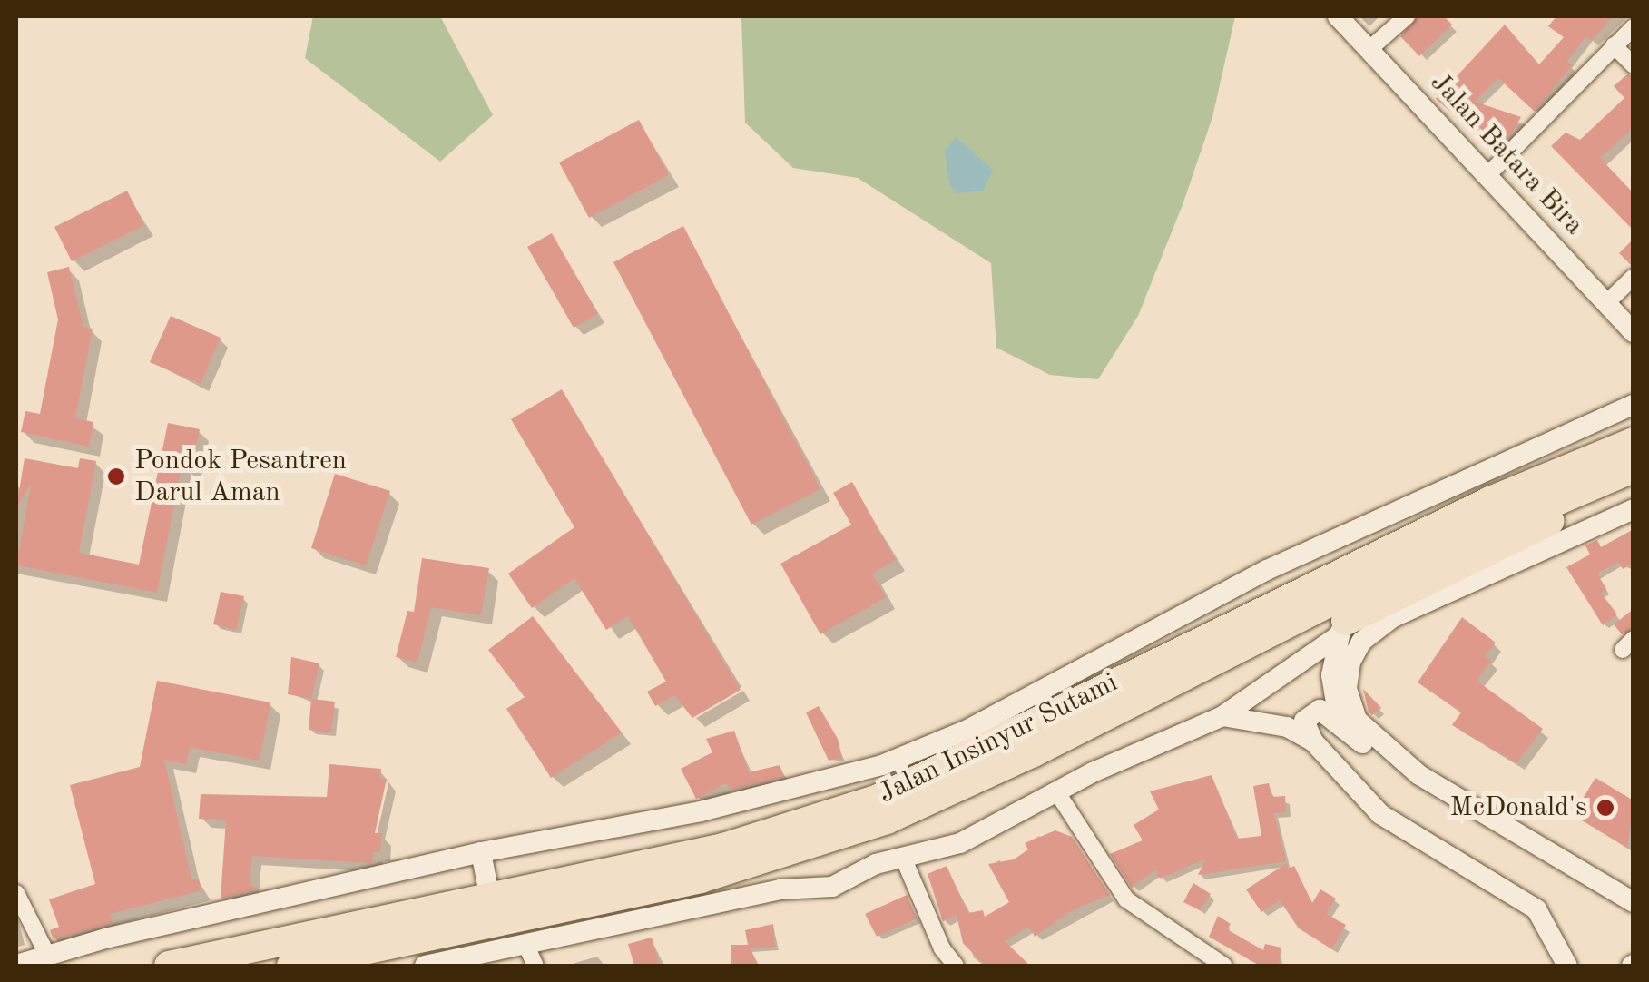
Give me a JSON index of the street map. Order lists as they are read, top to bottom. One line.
{"streets":{"highway":["Jalan Insinyur Sutami"],"street":["Jalan Batara Bira"]},"places":["Pondok Pesantren Darul Aman","McDonald's"]}
